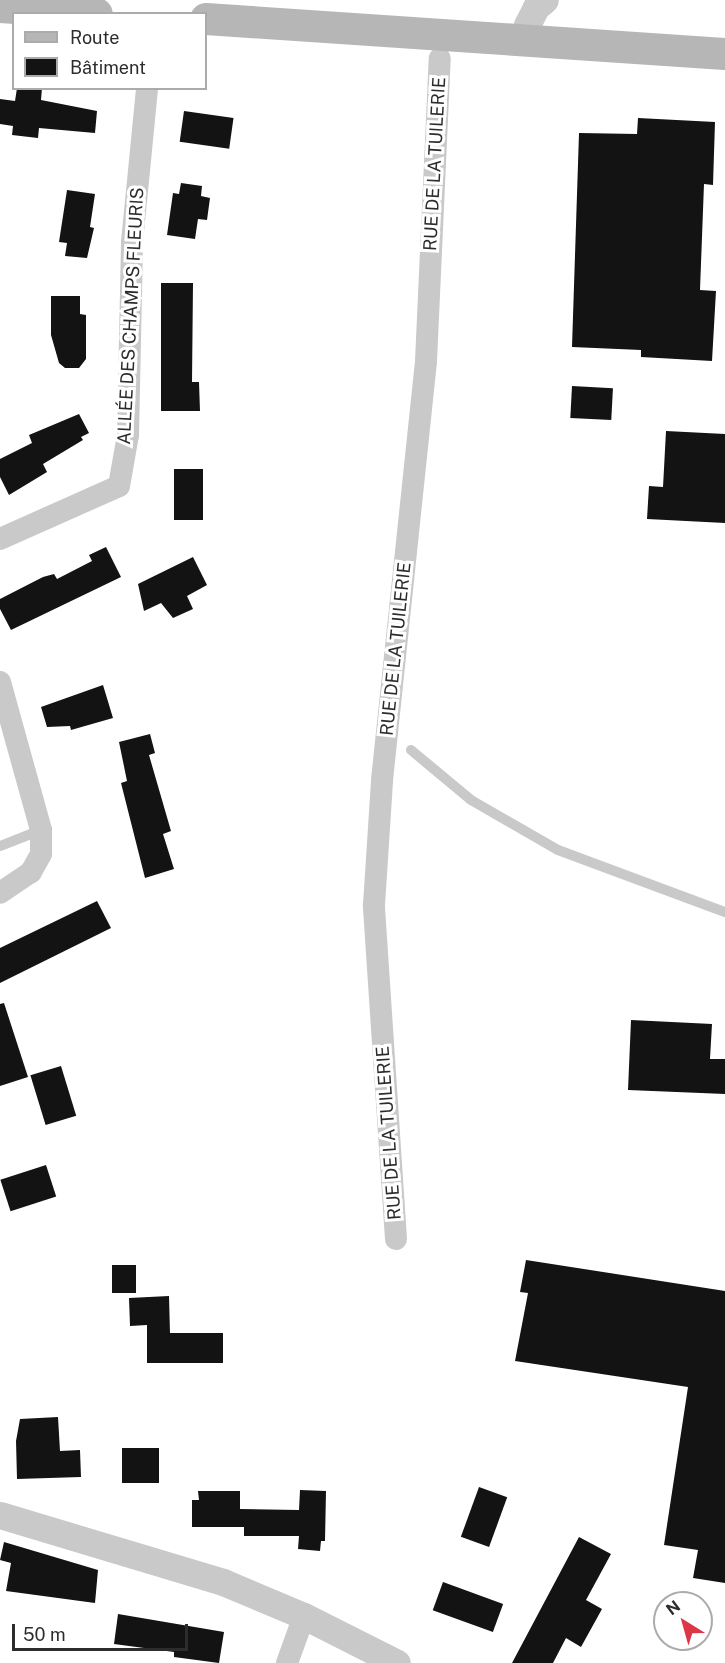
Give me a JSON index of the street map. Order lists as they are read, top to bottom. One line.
{"streets":{"street":["RUE DE LA TUILERIE","ALLÉE DES CHAMPS FLEURIS"]},"legend":["Route","Bâtiment"],"scale_bar":"50 m","north":"top left"}
